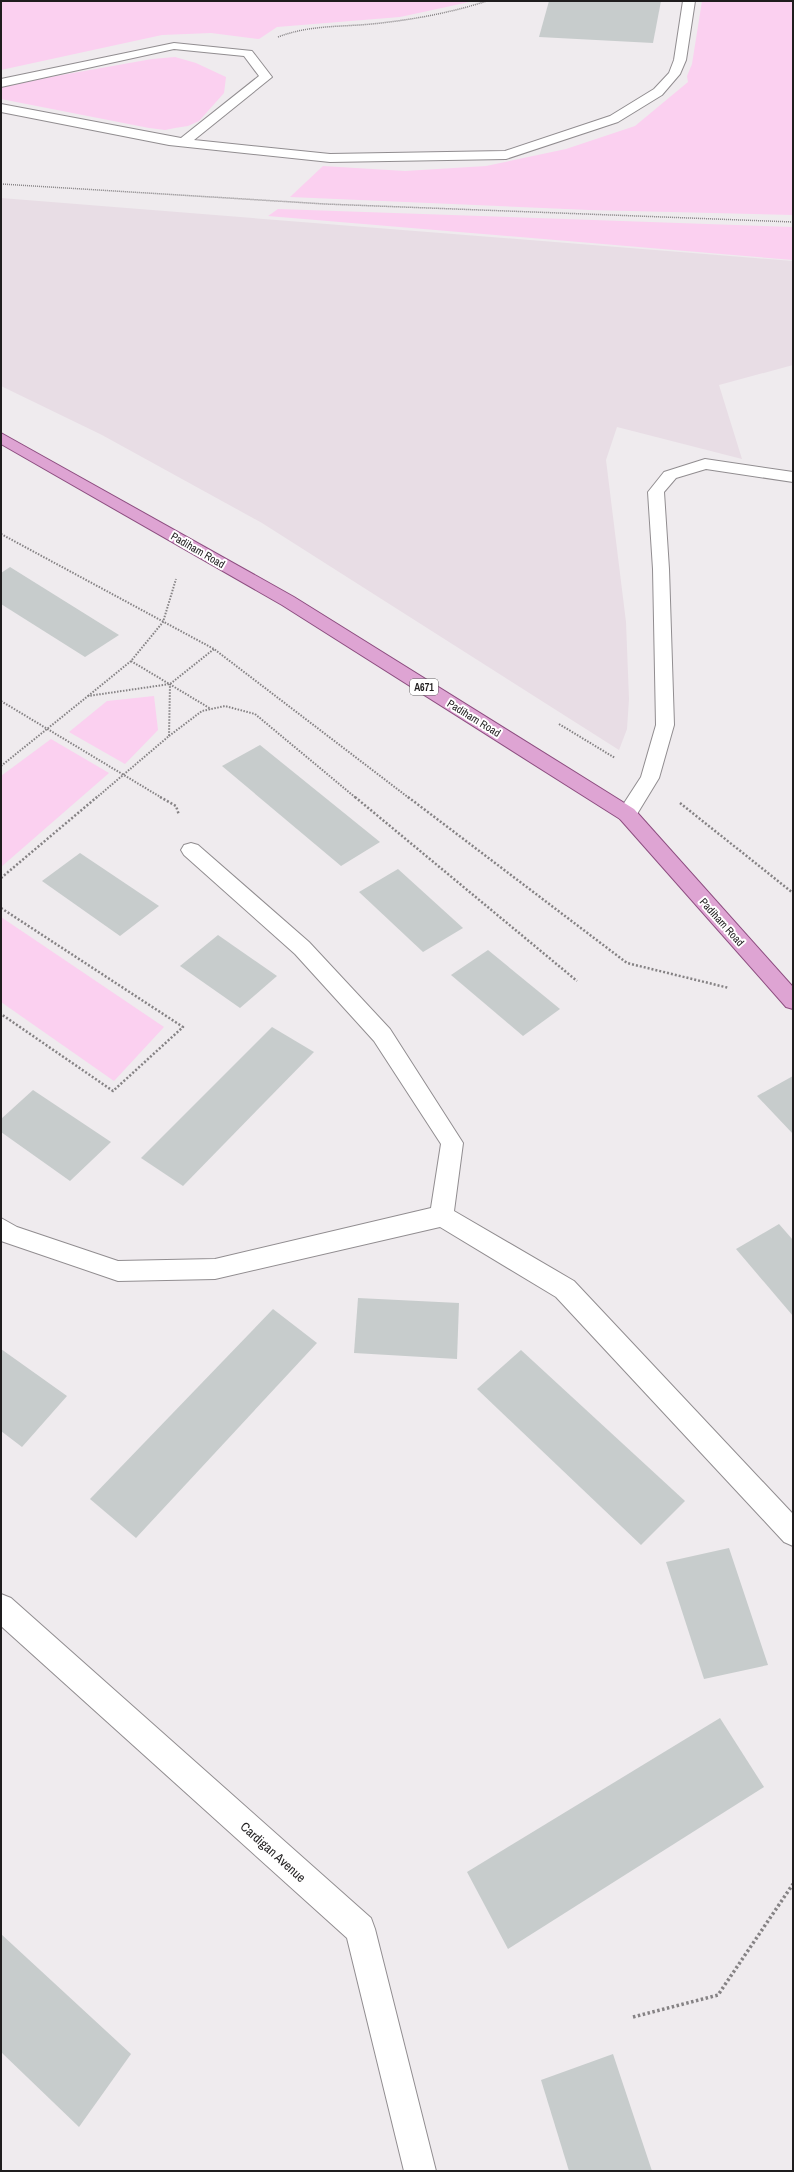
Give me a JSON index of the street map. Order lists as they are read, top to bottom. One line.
{"streets":{"main road":["Padiham Road","A671"],"street":["Cardigan Avenue"]}}
